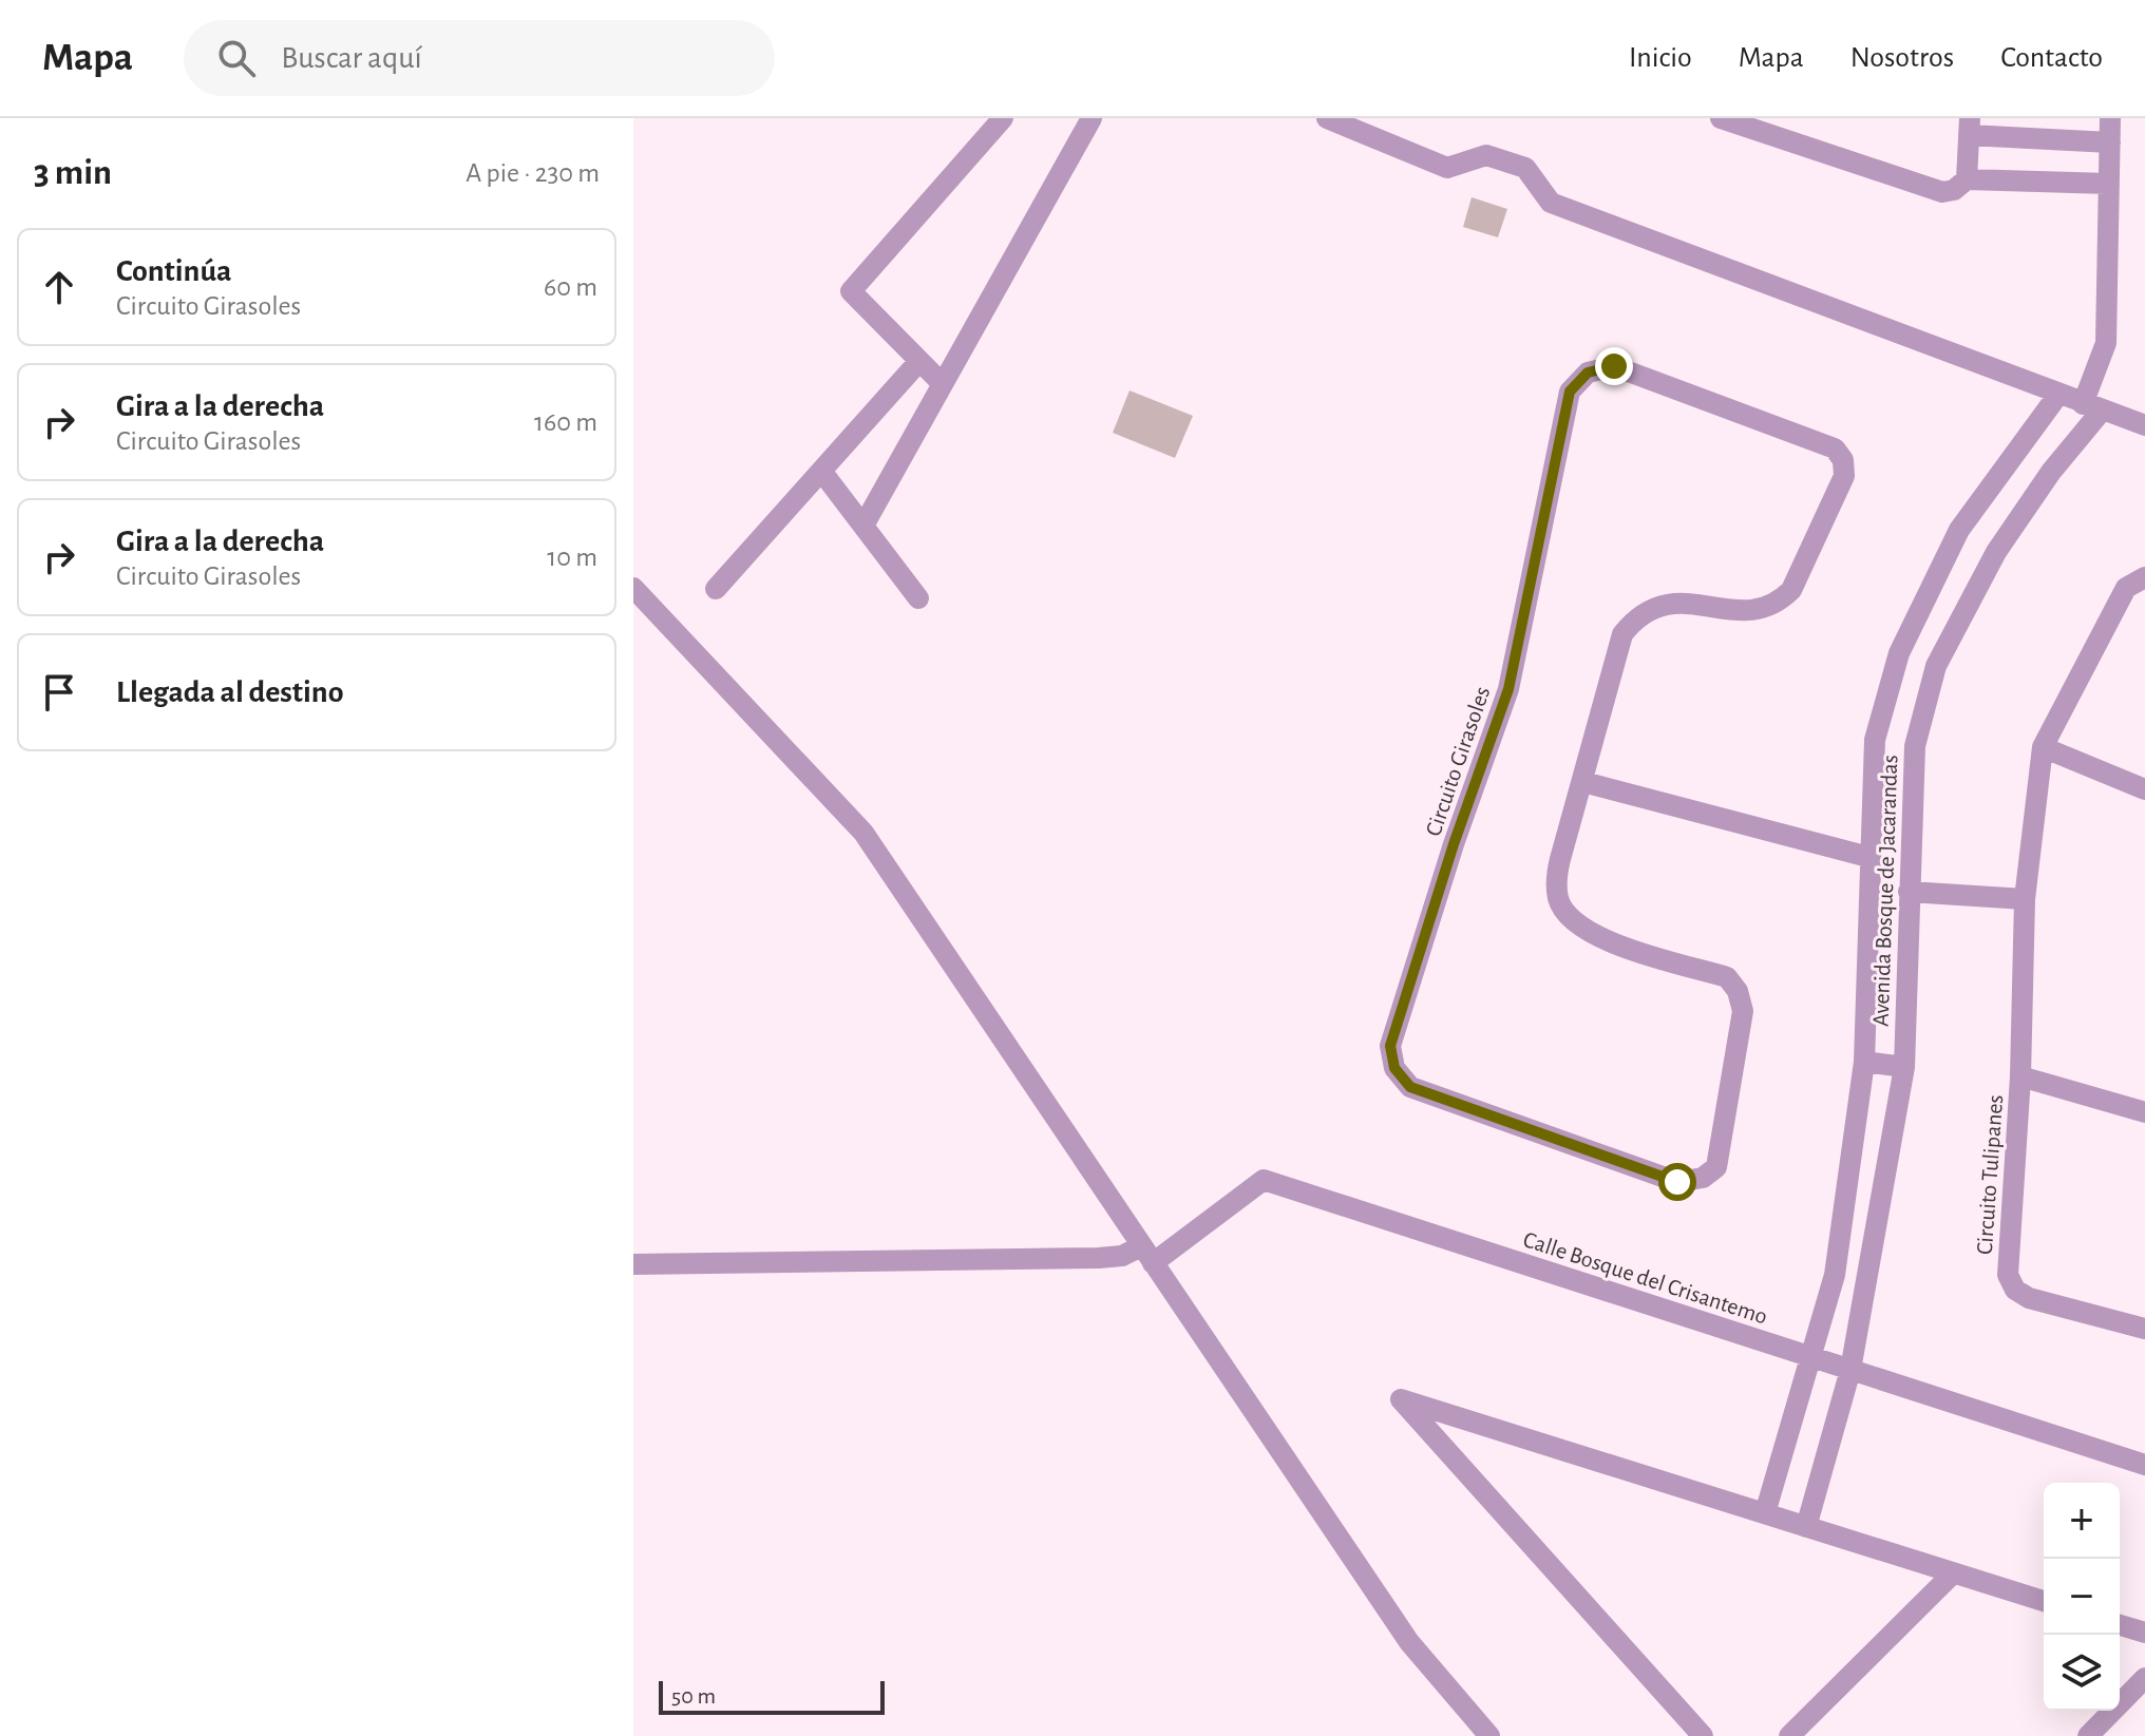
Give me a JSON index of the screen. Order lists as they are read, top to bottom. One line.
{"streets":{"street":["Circuito Girasoles","Avenida Bosque de Jacarandas","Circuito Tulipanes","Calle Bosque del Crisantemo"]},"crossings":[["Avenida Bosque de Jacarandas","Calle Bosque del Crisantemo"]],"scale_bar":"50 m","page":{"header":"Mapa","search":"Buscar aquí","nav":["Inicio","Mapa","Nosotros","Contacto"],"heading":["3 min","A pie · 230 m"],"list":[["Continúa","Circuito Girasoles","60 m"],["Gira a la derecha","Circuito Girasoles","160 m"],["Gira a la derecha","Circuito Girasoles","10 m"],"Llegada al destino"],"map_buttons":["+","−"],"scale":"50 m"}}
